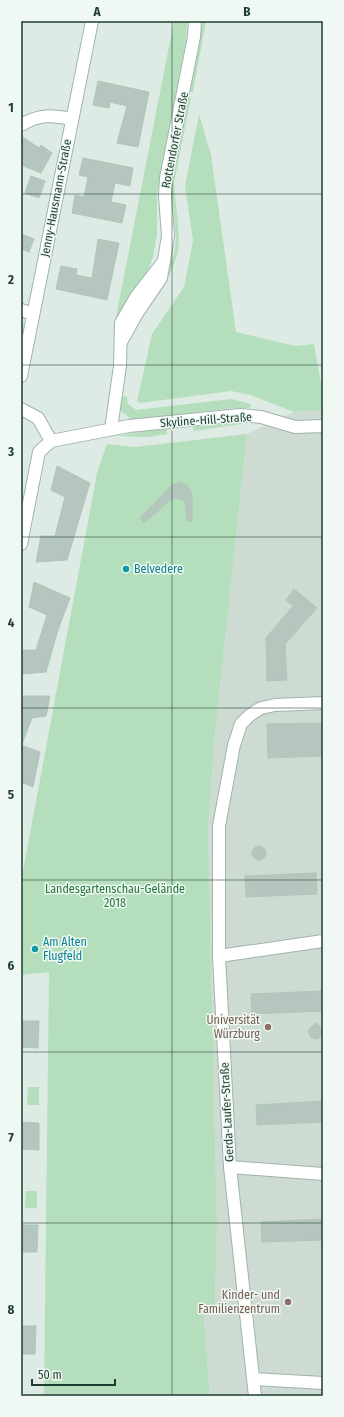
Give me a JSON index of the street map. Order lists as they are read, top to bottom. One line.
{"streets":{"street":["Rottendorfer Straße","Jenny-Hausmann-Straße","Skyline-Hill-Straße","Gerda-Laufer-Straße"]},"crossings":[["Rottendorfer Straße","Skyline-Hill-Straße"]],"parks":["Landesgartenschau-Gelände 2018"],"places":["Belvedere","Am Alten Flugfeld","Universität Würzburg","Kinder- und Familienzentrum"],"scale_bar":"50 m","grid":{"columns":["A","B"],"rows":["1","2","3","4","5","6","7","8"]}}
